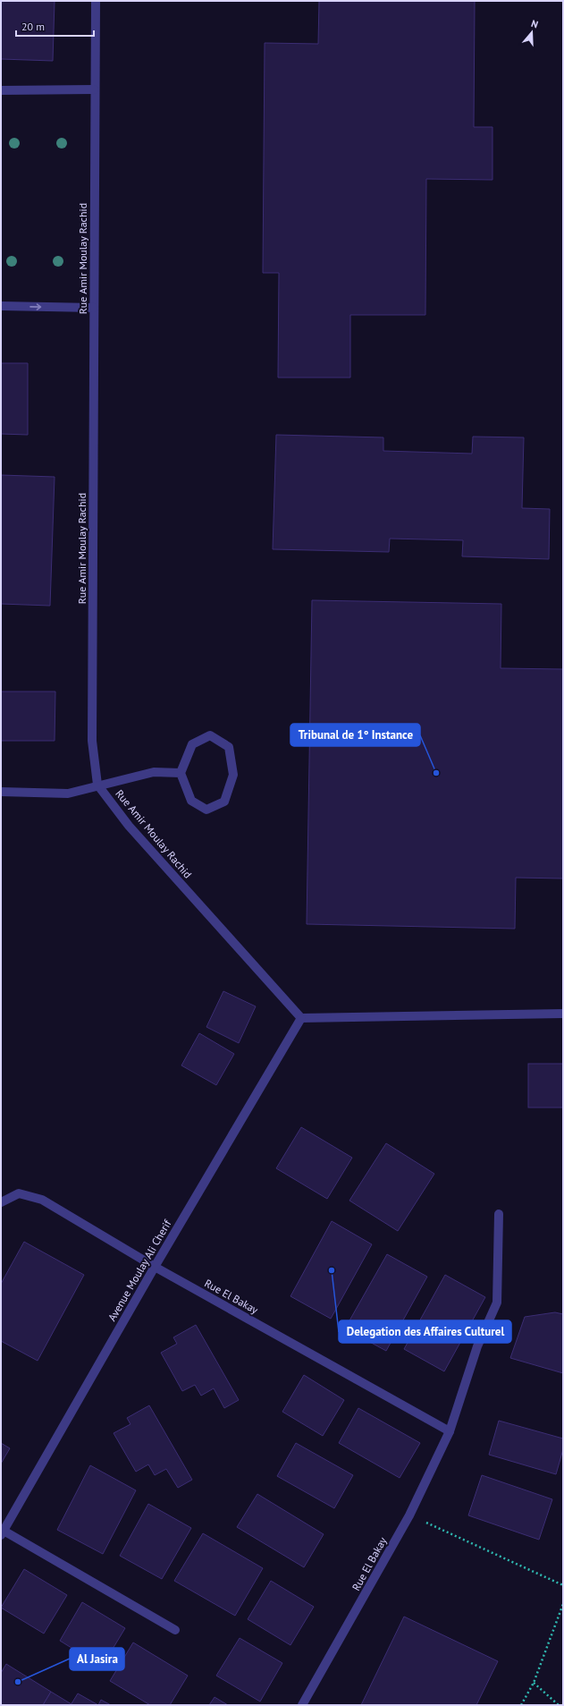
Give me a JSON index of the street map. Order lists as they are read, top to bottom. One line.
{"streets":{"street":["Rue Amir Moulay Rachid","Avenue Moulay Ali Cherif","Rue El Bakay"]},"crossings":[["Rue Amir Moulay Rachid","Avenue Moulay Ali Cherif"],["Avenue Moulay Ali Cherif","Rue El Bakay"]],"places":["Tribunal de 1° Instance","Delegation des Affaires Culturel","Al Jasira"],"scale_bar":"20 m","north":"top"}
